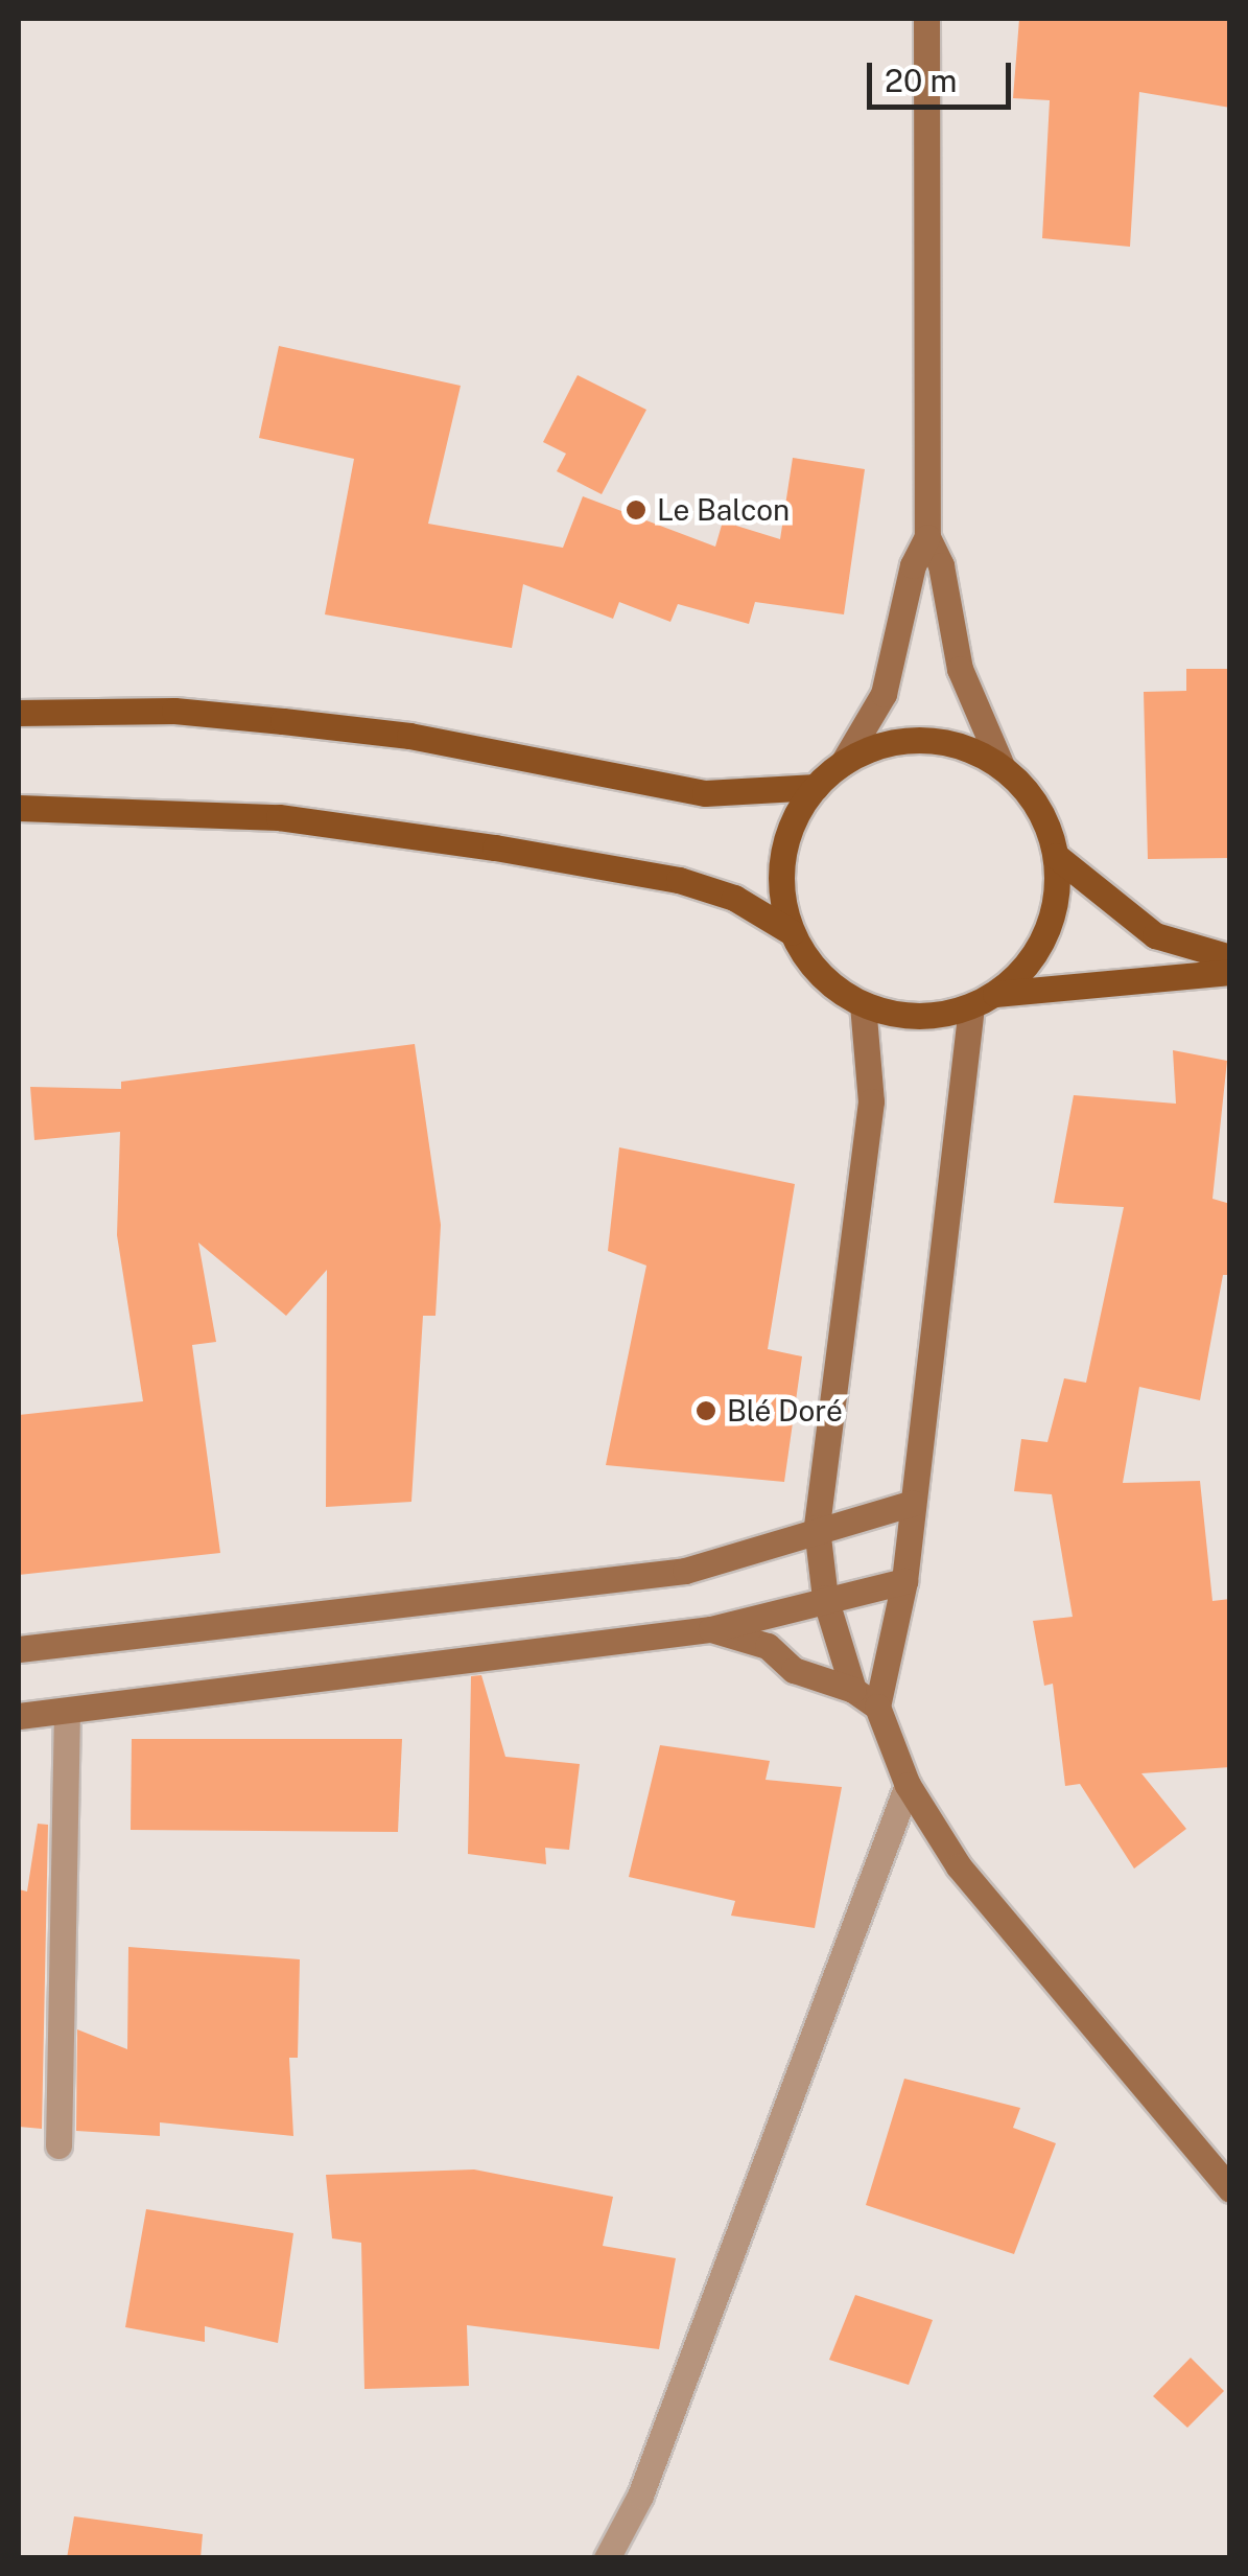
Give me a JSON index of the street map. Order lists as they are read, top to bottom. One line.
{"places":["Le Balcon","Blé Doré"],"scale_bar":"20 m"}
